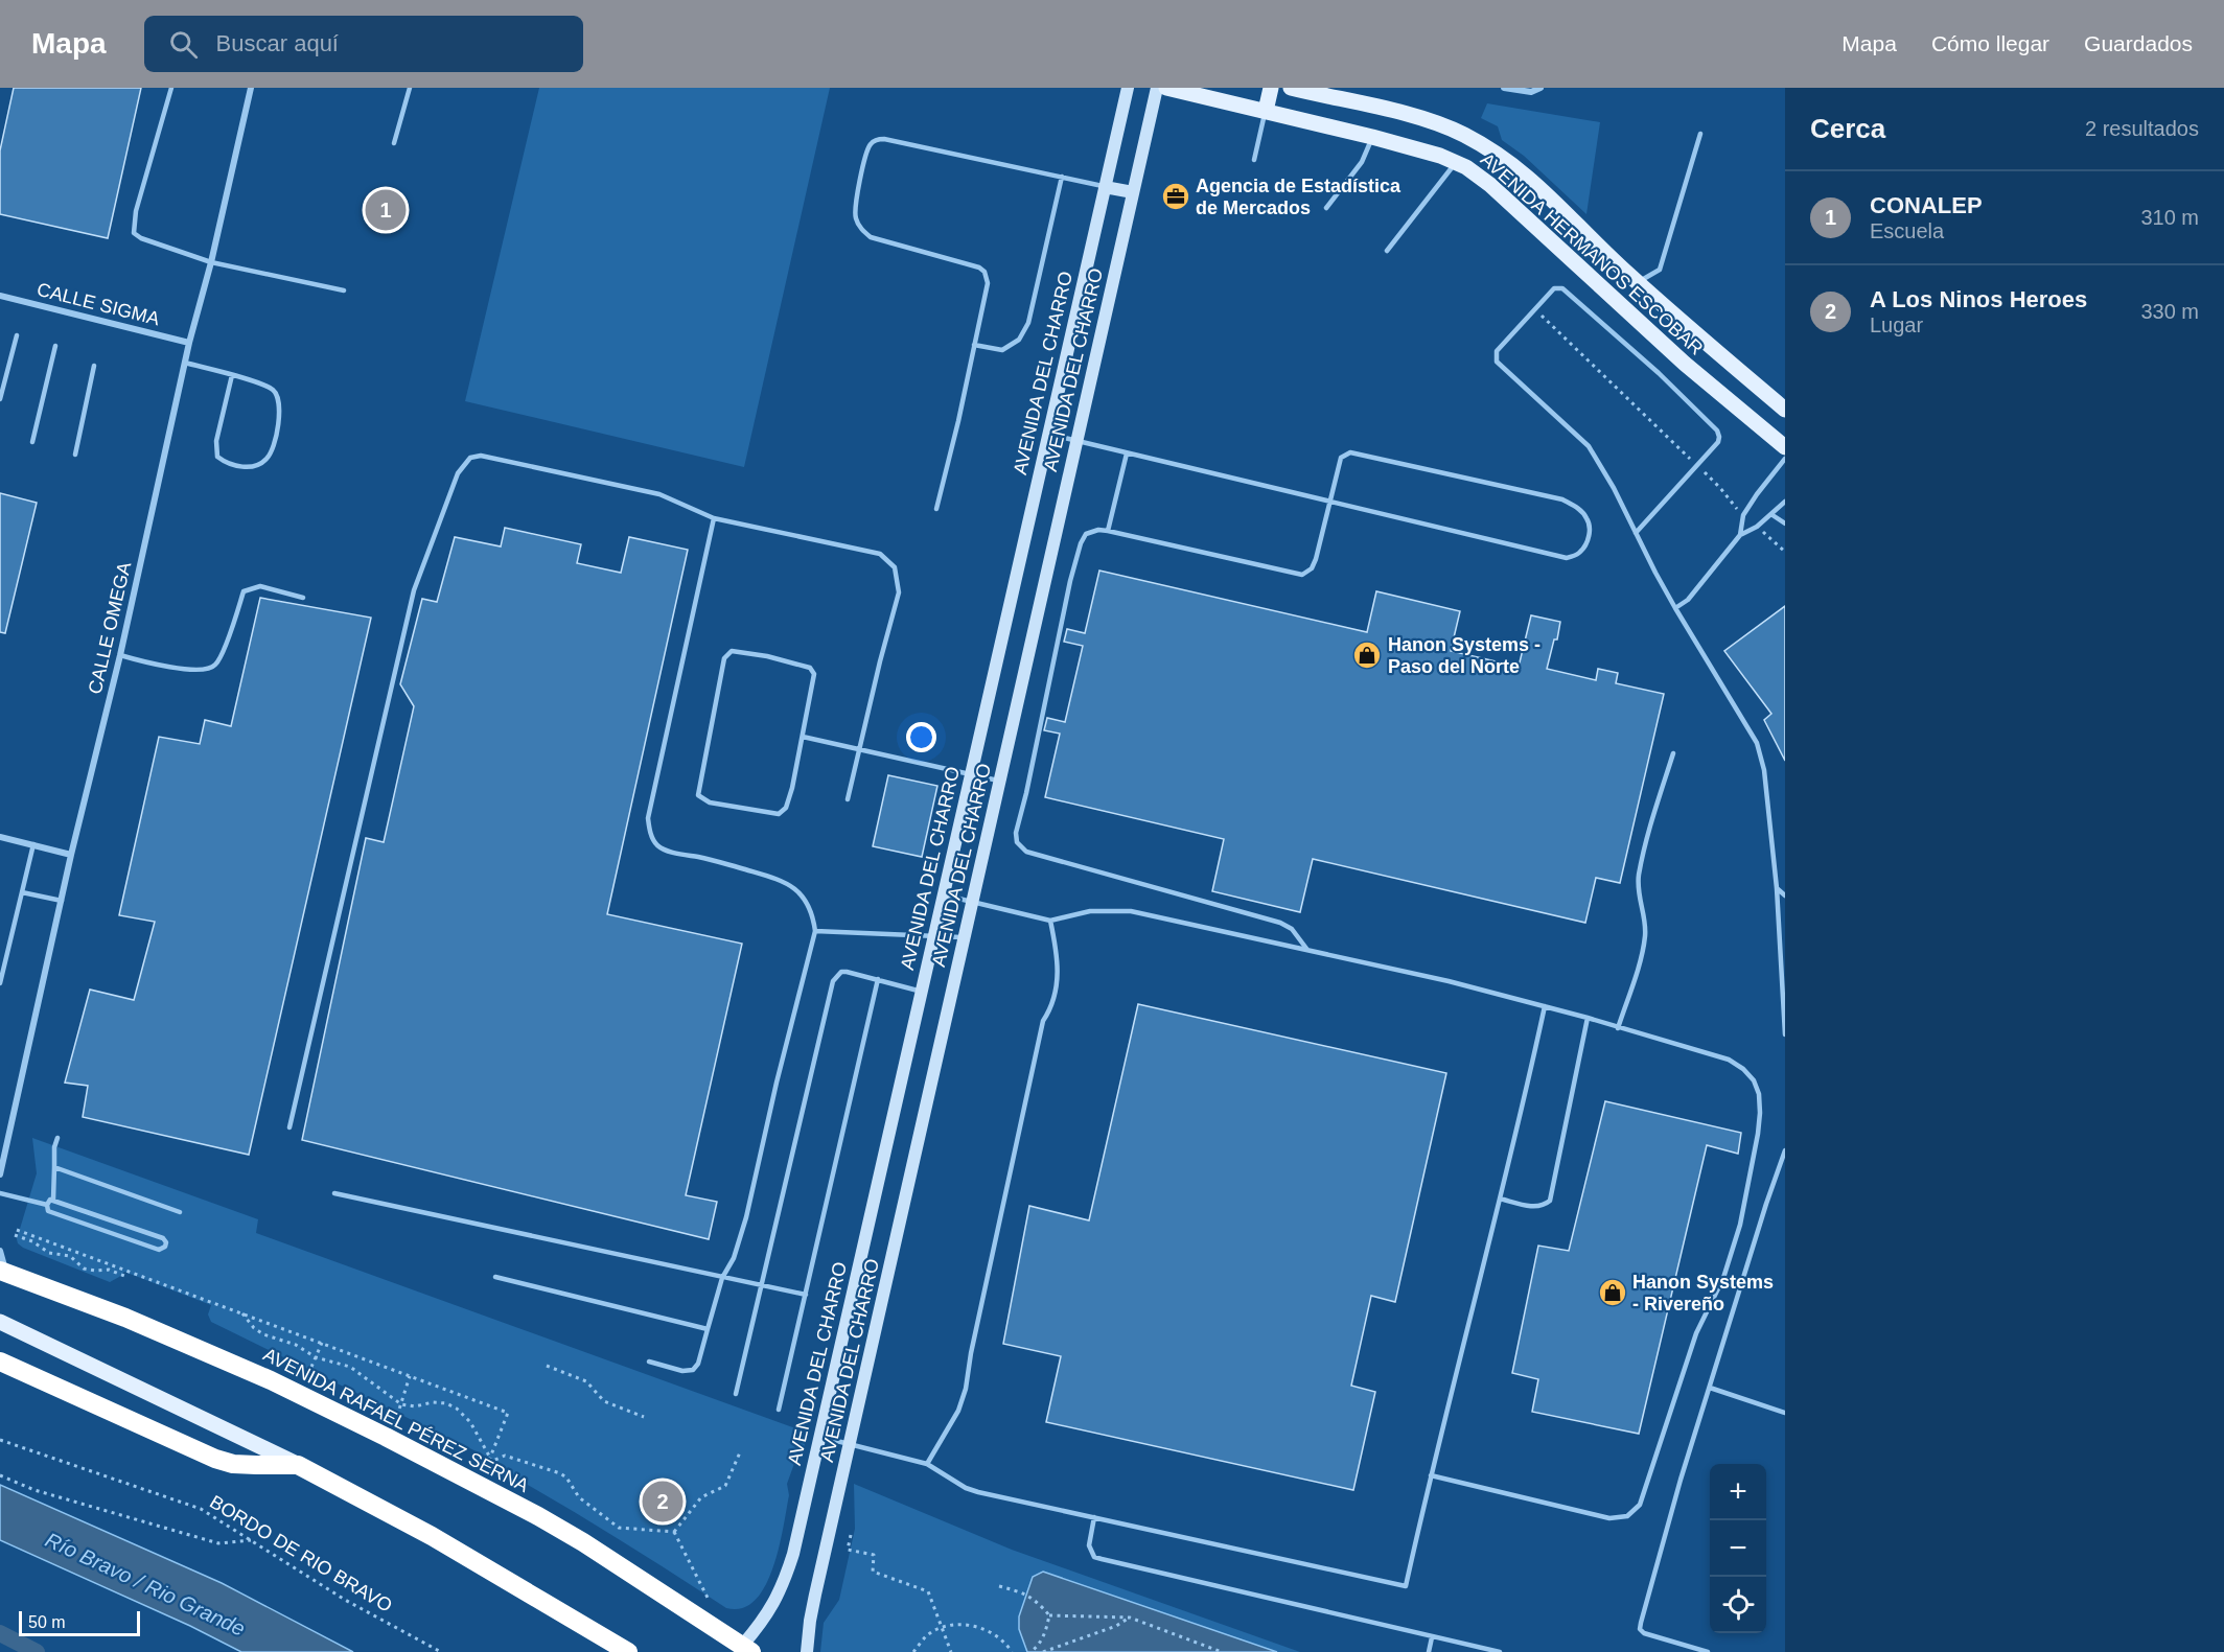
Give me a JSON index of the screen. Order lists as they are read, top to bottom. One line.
{"streets":{"highway":["AVENIDA RAFAEL PÉREZ SERNA"],"main road":["AVENIDA HERMANOS ESCOBAR"],"street":["CALLE SIGMA","AVENIDA DEL CHARRO","CALLE OMEGA"],"path":["BORDO DE RIO BRAVO"]},"crossings":[["CALLE SIGMA","CALLE OMEGA"],["AVENIDA DEL CHARRO","AVENIDA RAFAEL PÉREZ SERNA"]],"water":["Río Bravo / Rio Grande"],"places":{"office":["Agencia de Estadística de Mercados"],"shop":["Hanon Systems - Paso del Norte","Hanon Systems - Rivereño"]},"scale_bar":"50 m","page":{"header":"Mapa","search":"Buscar aquí","nav":["Mapa","Cómo llegar","Guardados"],"heading":["Cerca","2 resultados"],"list":[{"mark":"1","name":"CONALEP","note":"Escuela","value":"310 m"},{"mark":"2","name":"A Los Ninos Heroes","note":"Lugar","value":"330 m"}],"pins":["1","2"],"map_buttons":["+","−"],"scale":"50 m"}}
